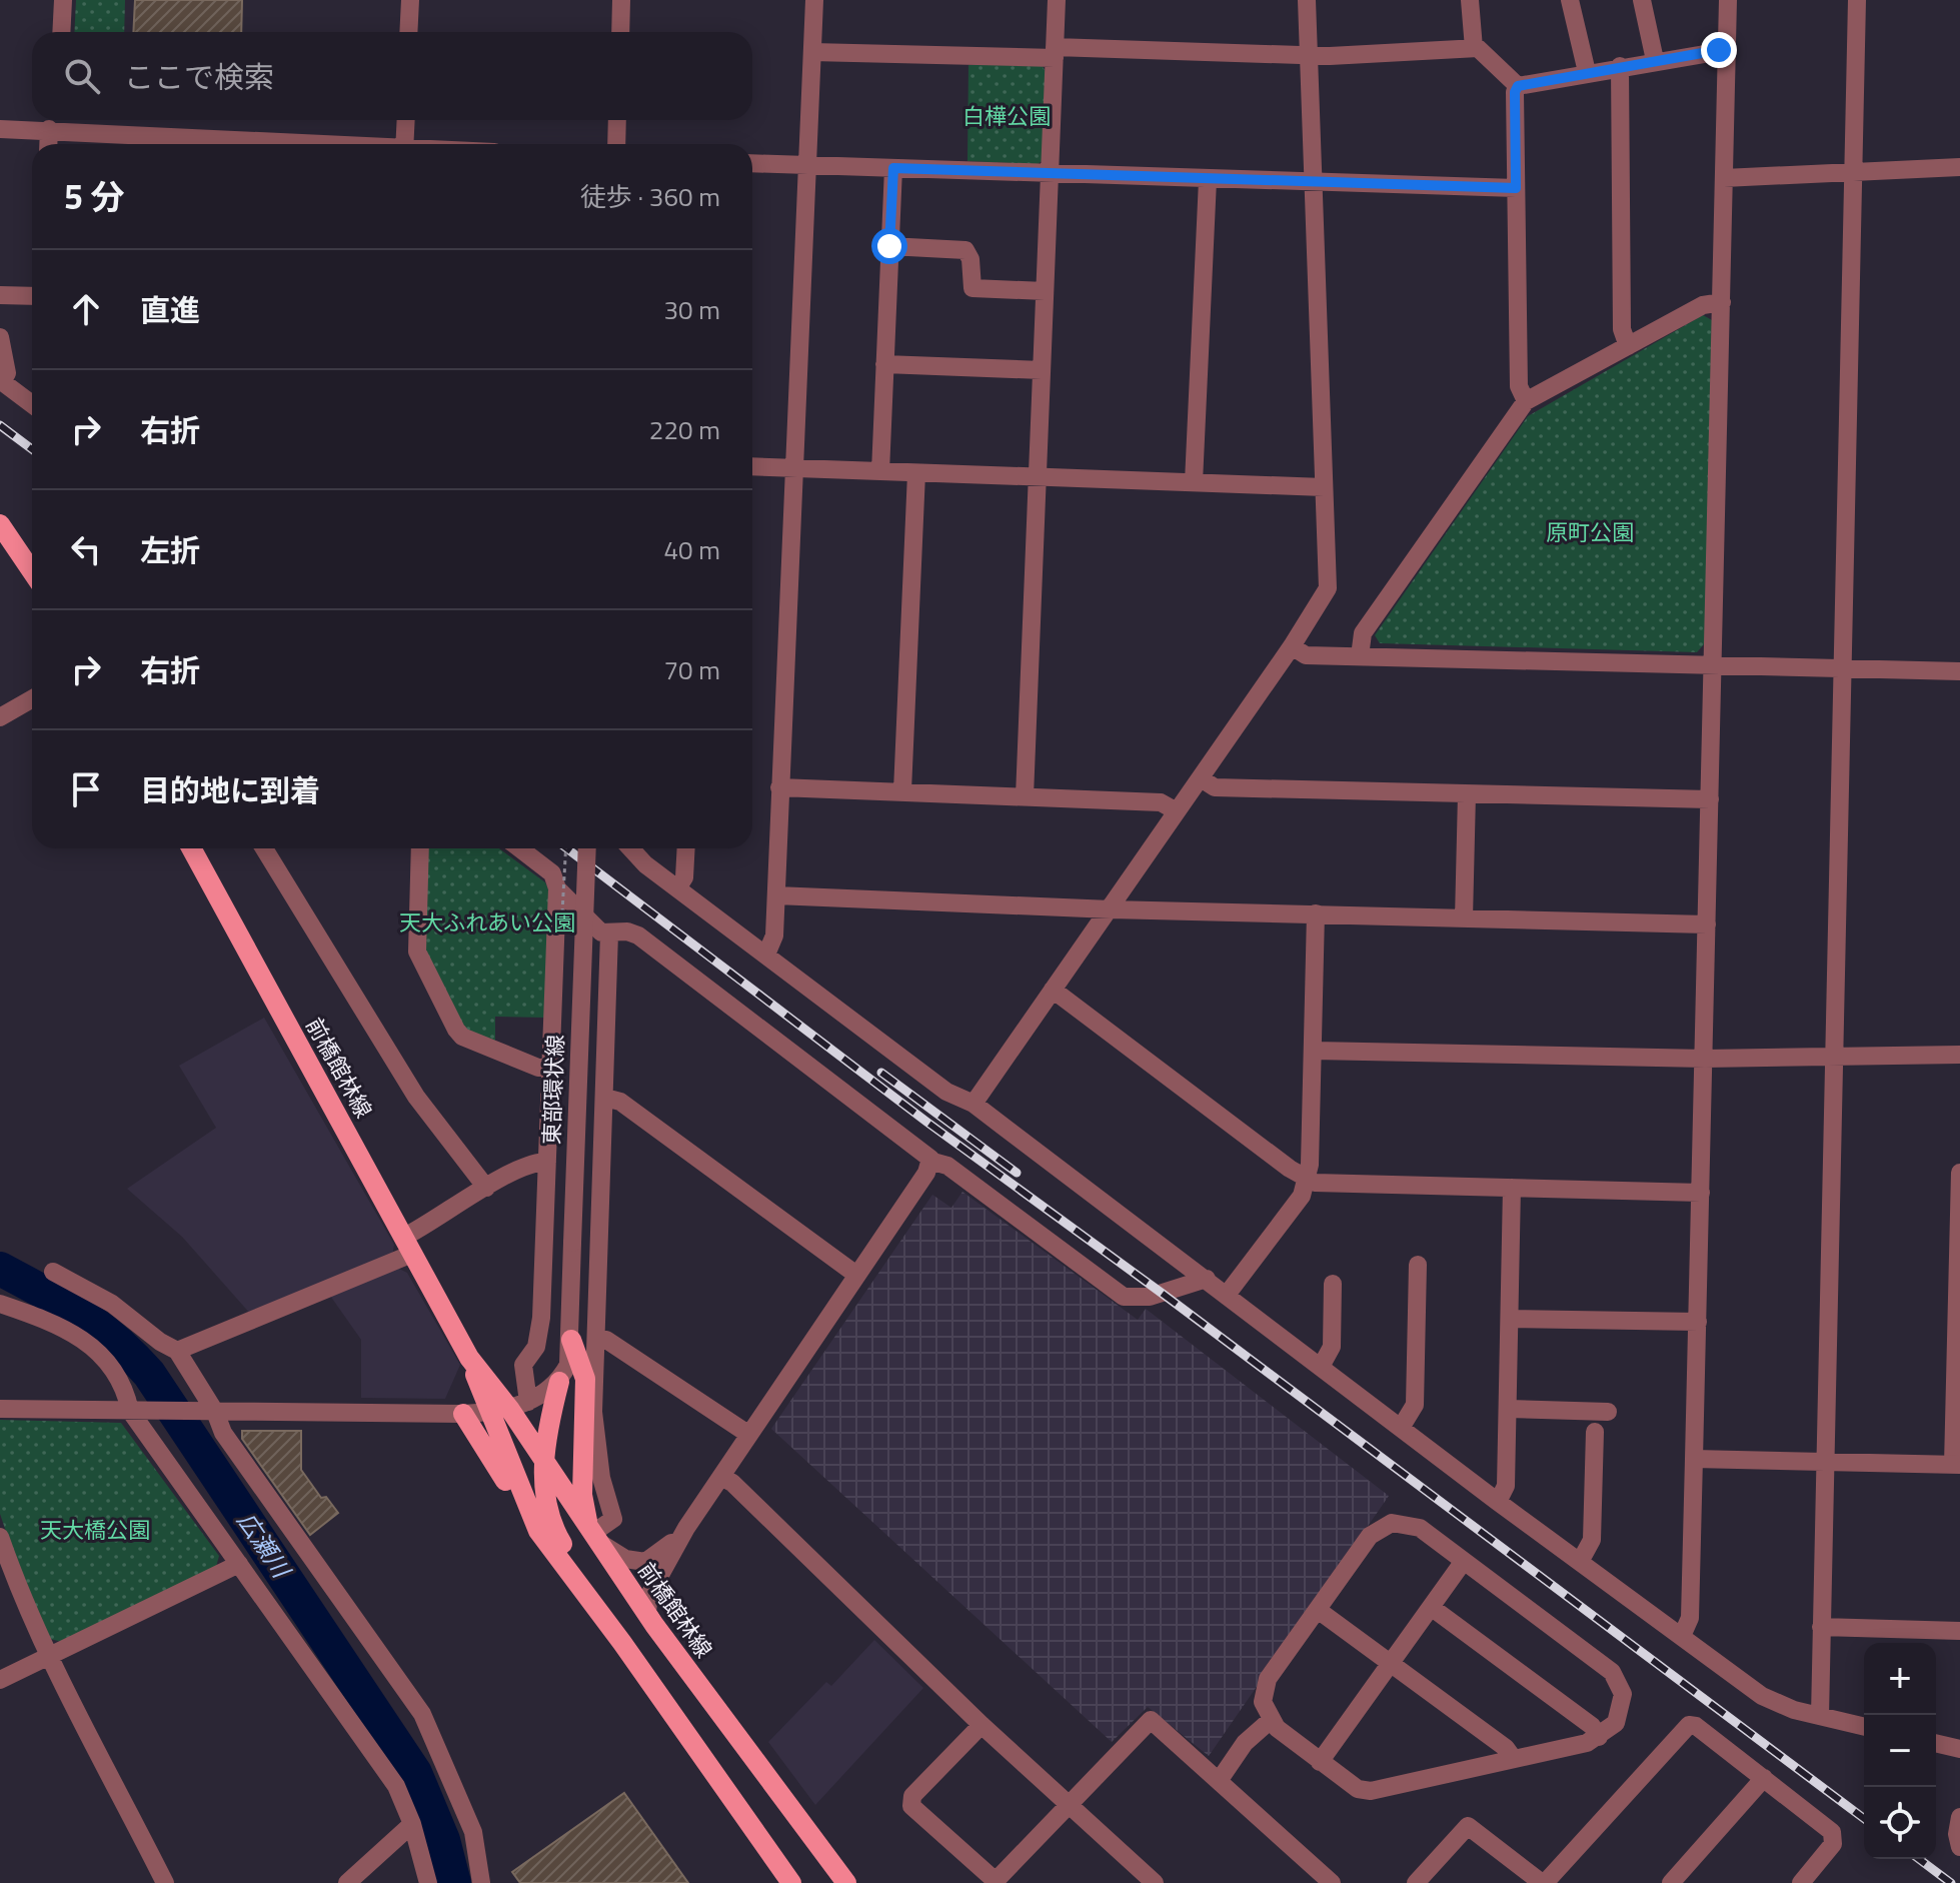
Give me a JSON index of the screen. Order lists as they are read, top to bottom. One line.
{"streets":{"main road":["前橋館林線"],"street":["東部環状線"]},"water":["広瀬川"],"parks":["白樺公園","原町公園","天大ふれあい公園","天大橋公園"],"page":{"search":"ここで検索","heading":["5 分","徒歩 · 360 m"],"list":[["直進","30 m"],["右折","220 m"],["左折","40 m"],["右折","70 m"],"目的地に到着"],"map_buttons":["+","−"]}}
